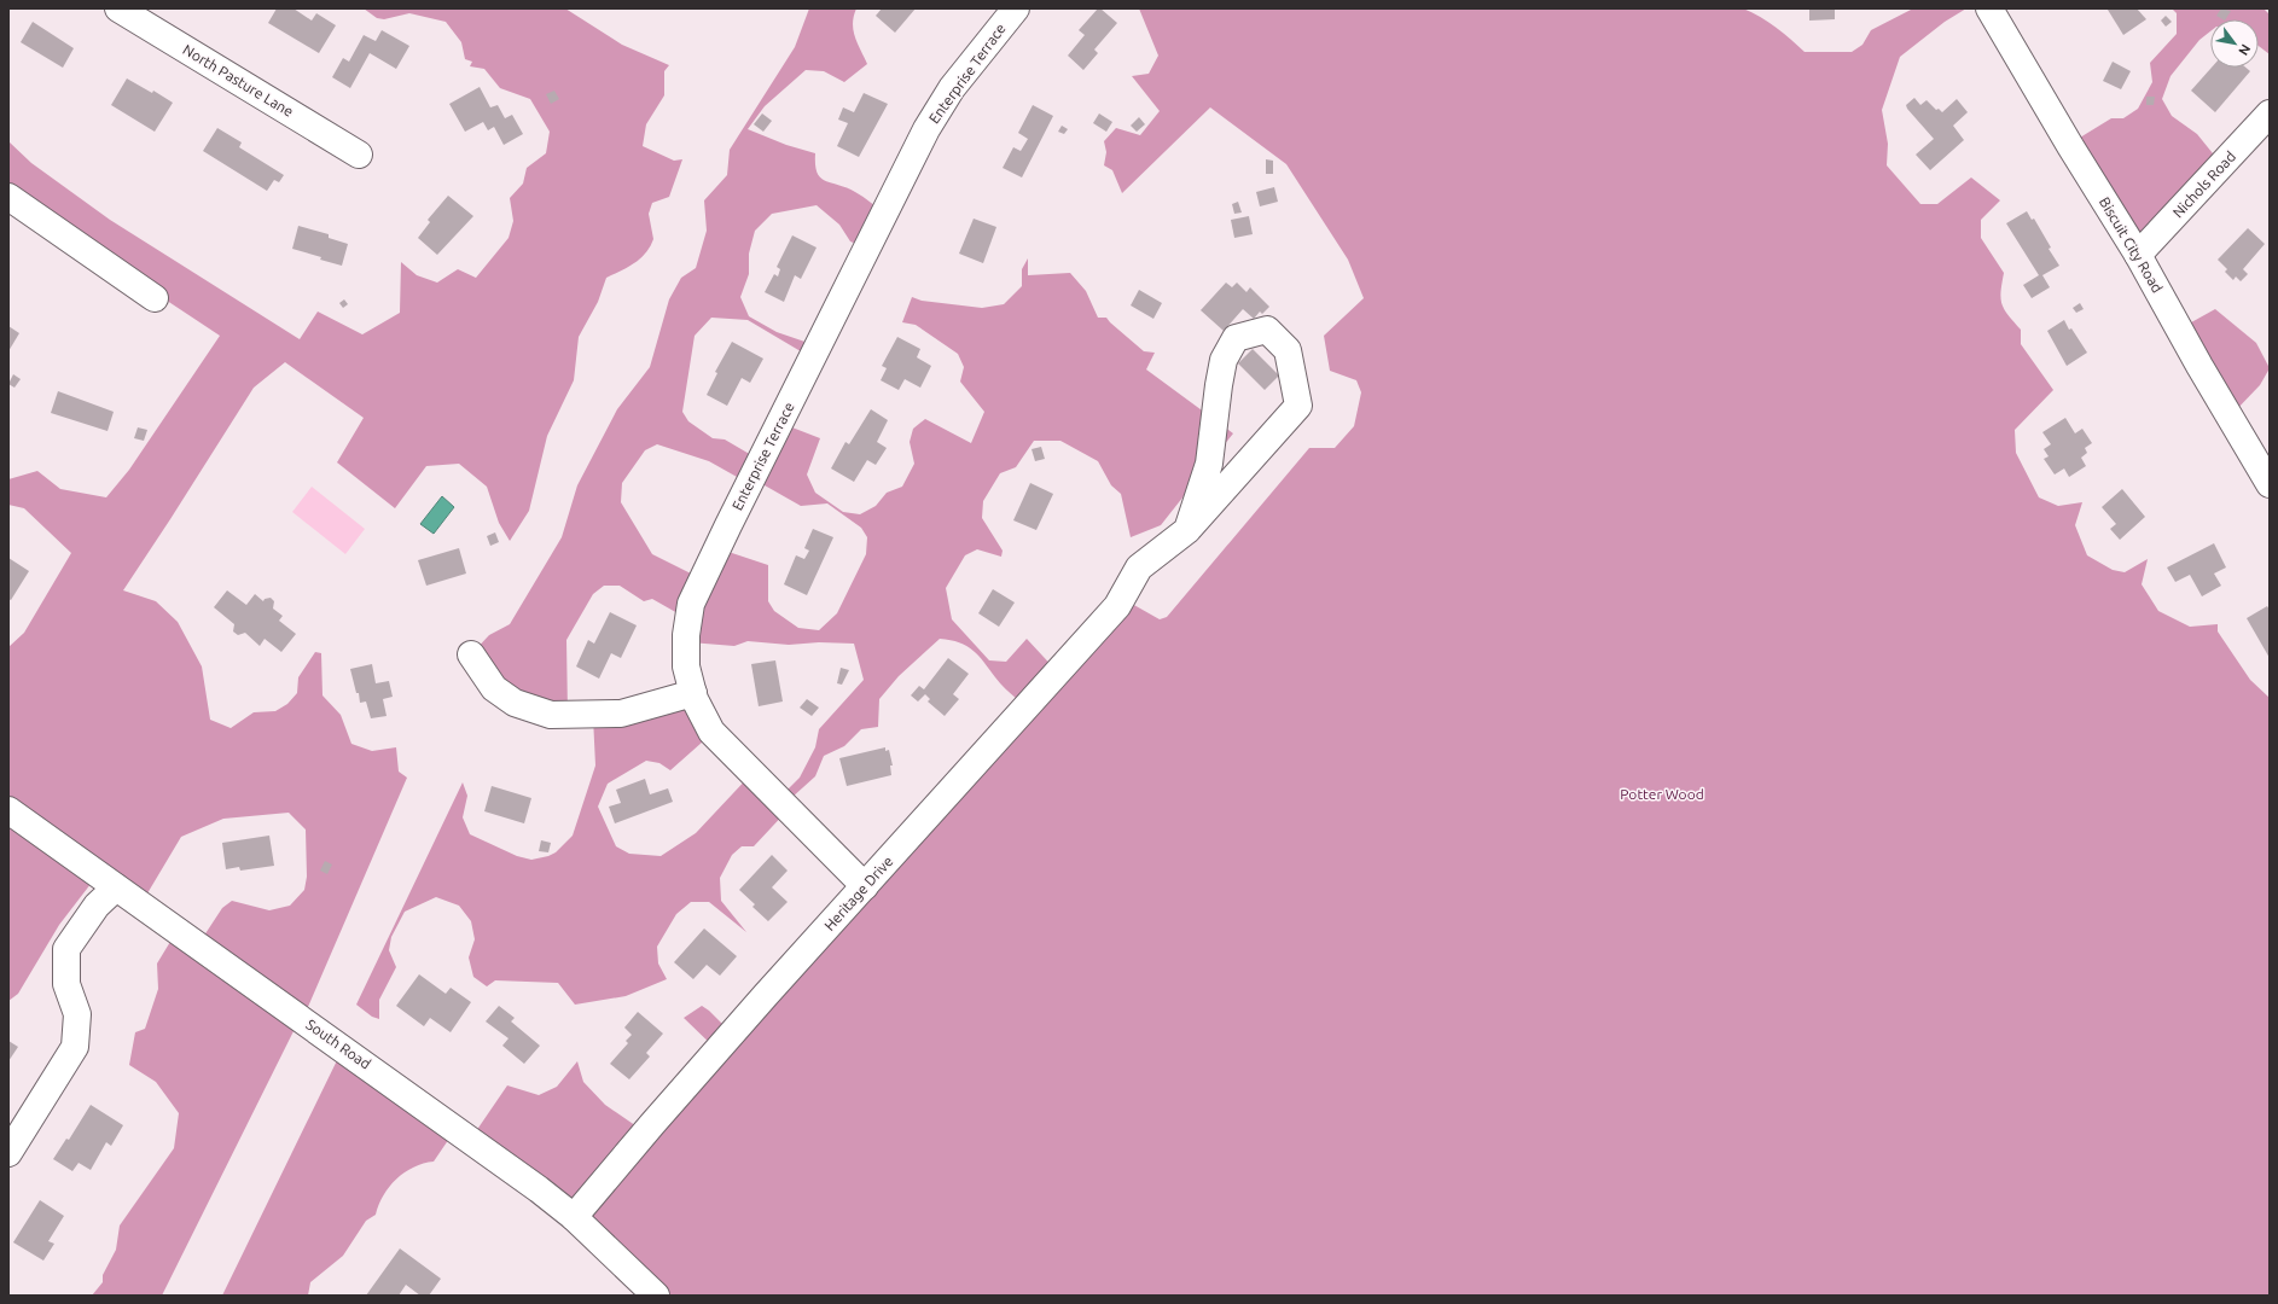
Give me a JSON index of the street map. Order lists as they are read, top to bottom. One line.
{"streets":{"street":["Enterprise Terrace","North Pasture Lane","Nichols Road","Biscuit City Road","Heritage Drive","South Road"]},"crossings":[["Enterprise Terrace","Heritage Drive"],["Nichols Road","Biscuit City Road"],["Heritage Drive","South Road"]],"parks":["Potter Wood"],"north":"bottom right"}
